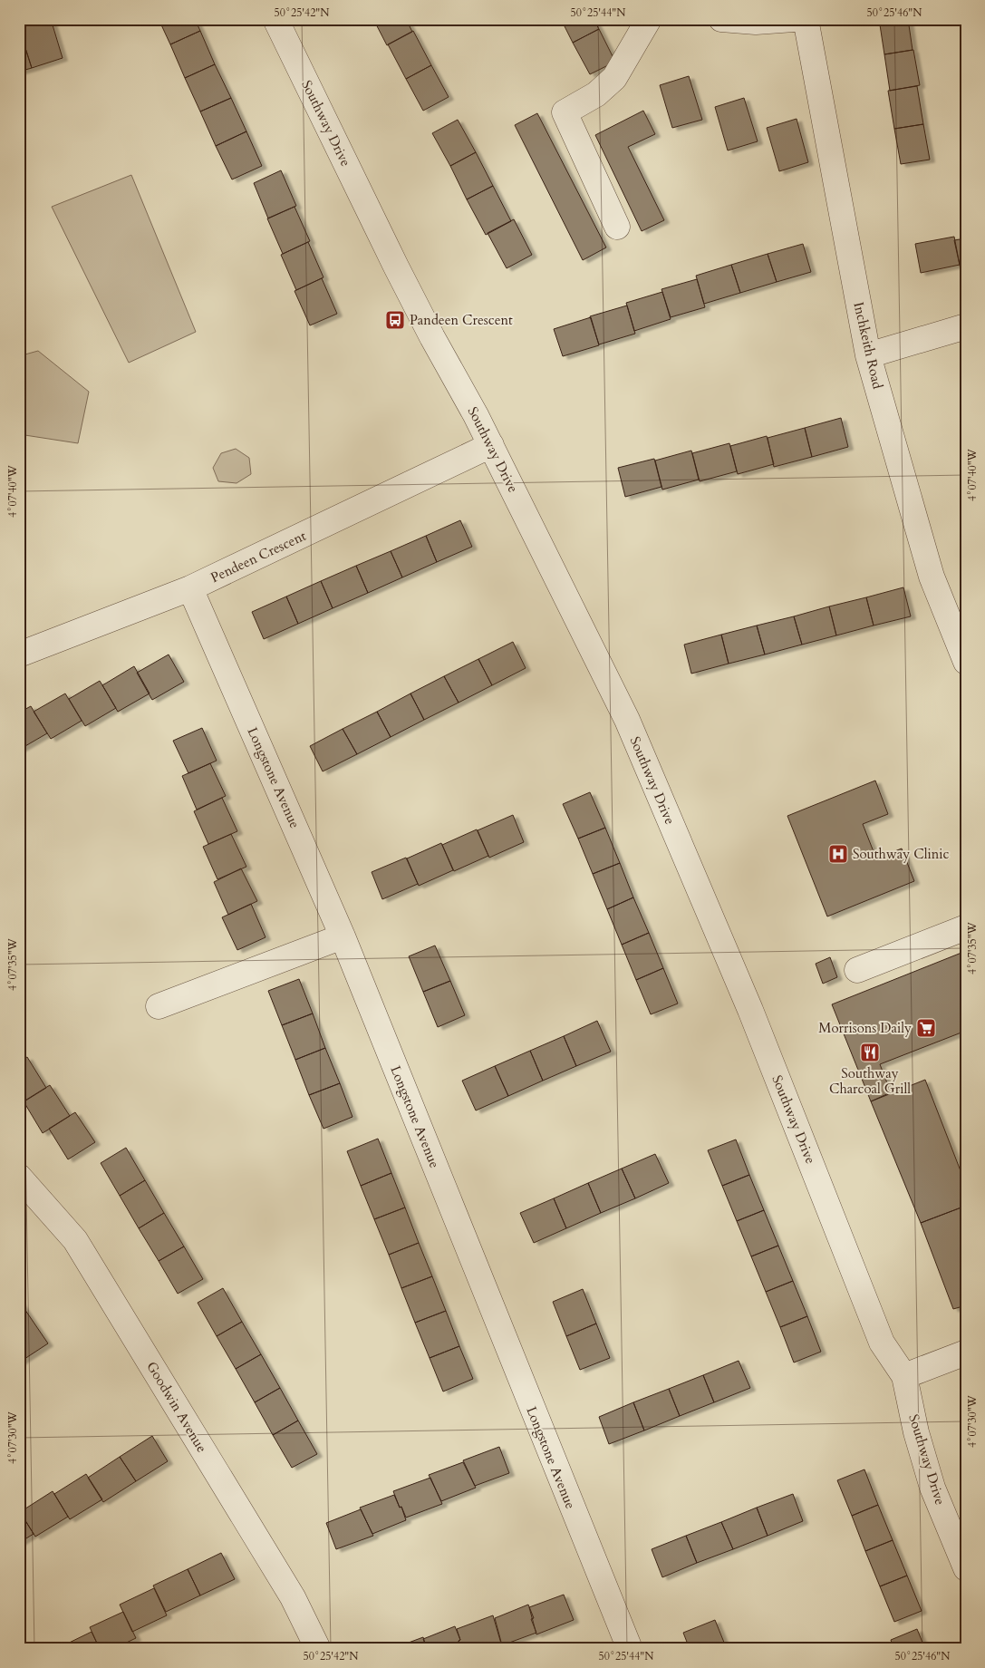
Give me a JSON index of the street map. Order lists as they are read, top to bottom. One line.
{"streets":{"street":["Southway Drive","Inchkeith Road","Pendeen Crescent","Longstone Avenue","Goodwin Avenue"]},"crossings":[["Southway Drive","Pendeen Crescent"],["Pendeen Crescent","Longstone Avenue"]],"places":{"bus stop":["Pandeen Crescent"],"hospital":["Southway Clinic"],"supermarket":["Morrisons Daily"],"restaurant":["Southway Charcoal Grill"]},"coordinates":["50°25'42\"N","50°25'44\"N","50°25'46\"N","4°07'40\"W","4°07'35\"W","4°07'30\"W"]}
